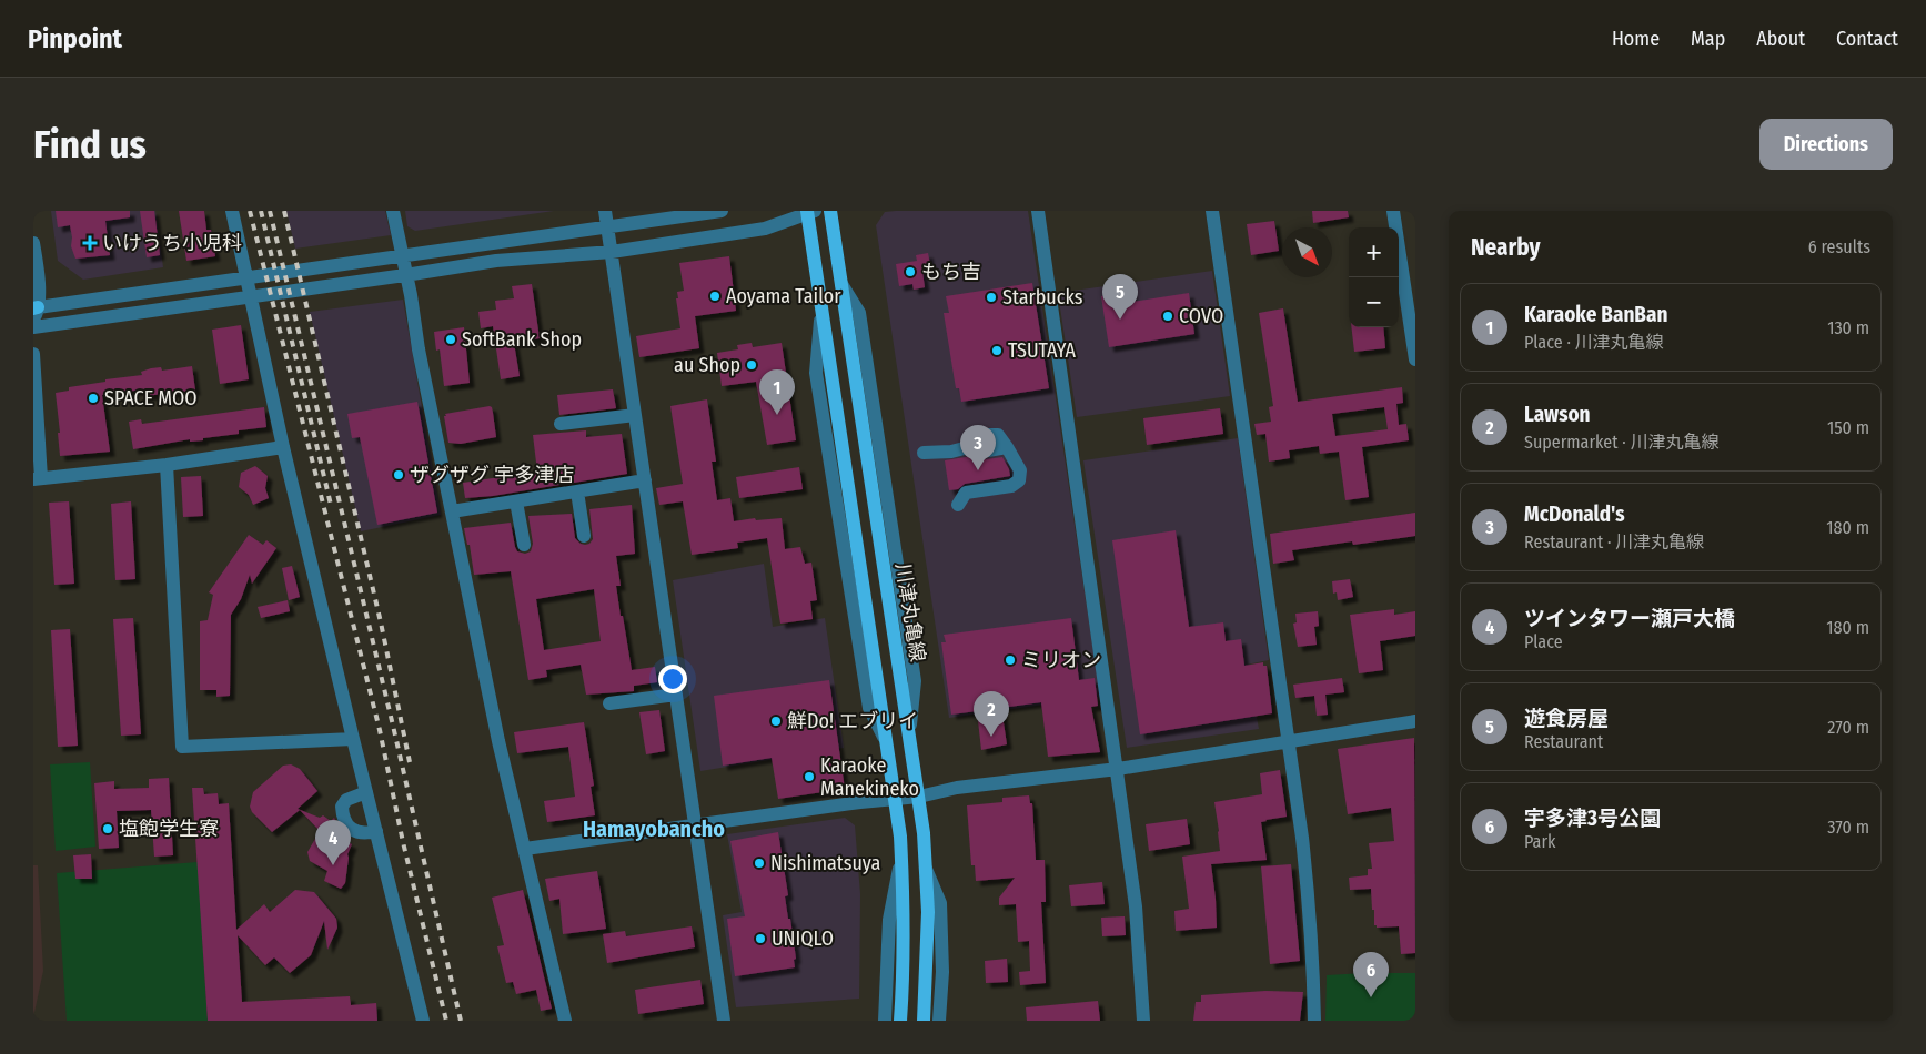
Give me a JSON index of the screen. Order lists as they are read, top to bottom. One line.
{"streets":{"main road":["川津丸亀線"]},"districts":["Hamayobancho"],"places":{"health":["いけうち小児科"],"other":["もち吉","Aoyama Tailor","Starbucks","COVO","SoftBank Shop","TSUTAYA","au Shop","SPACE MOO","ザグザグ 宇多津店","ミリオン","鮮Do! エブリイ","Karaoke Manekineko","塩飽学生寮","Nishimatsuya","UNIQLO"]},"north":"bottom right","page":{"header":"Pinpoint","nav":["Home","Map","About","Contact"],"buttons":"Directions","title":"Find us","heading":["Nearby","6 results"],"map_buttons":["+","−"],"pins":["5","1","3","2","4","6"],"list":[{"mark":"1","name":"Karaoke BanBan","note":"Place · 川津丸亀線","value":"130 m"},{"mark":"2","name":"Lawson","note":"Supermarket · 川津丸亀線","value":"150 m"},{"mark":"3","name":"McDonald's","note":"Restaurant · 川津丸亀線","value":"180 m"},{"mark":"4","name":"ツインタワー瀬戸大橋","note":"Place","value":"180 m"},{"mark":"5","name":"遊食房屋","note":"Restaurant","value":"270 m"},{"mark":"6","name":"宇多津3号公園","note":"Park","value":"370 m"}]}}
